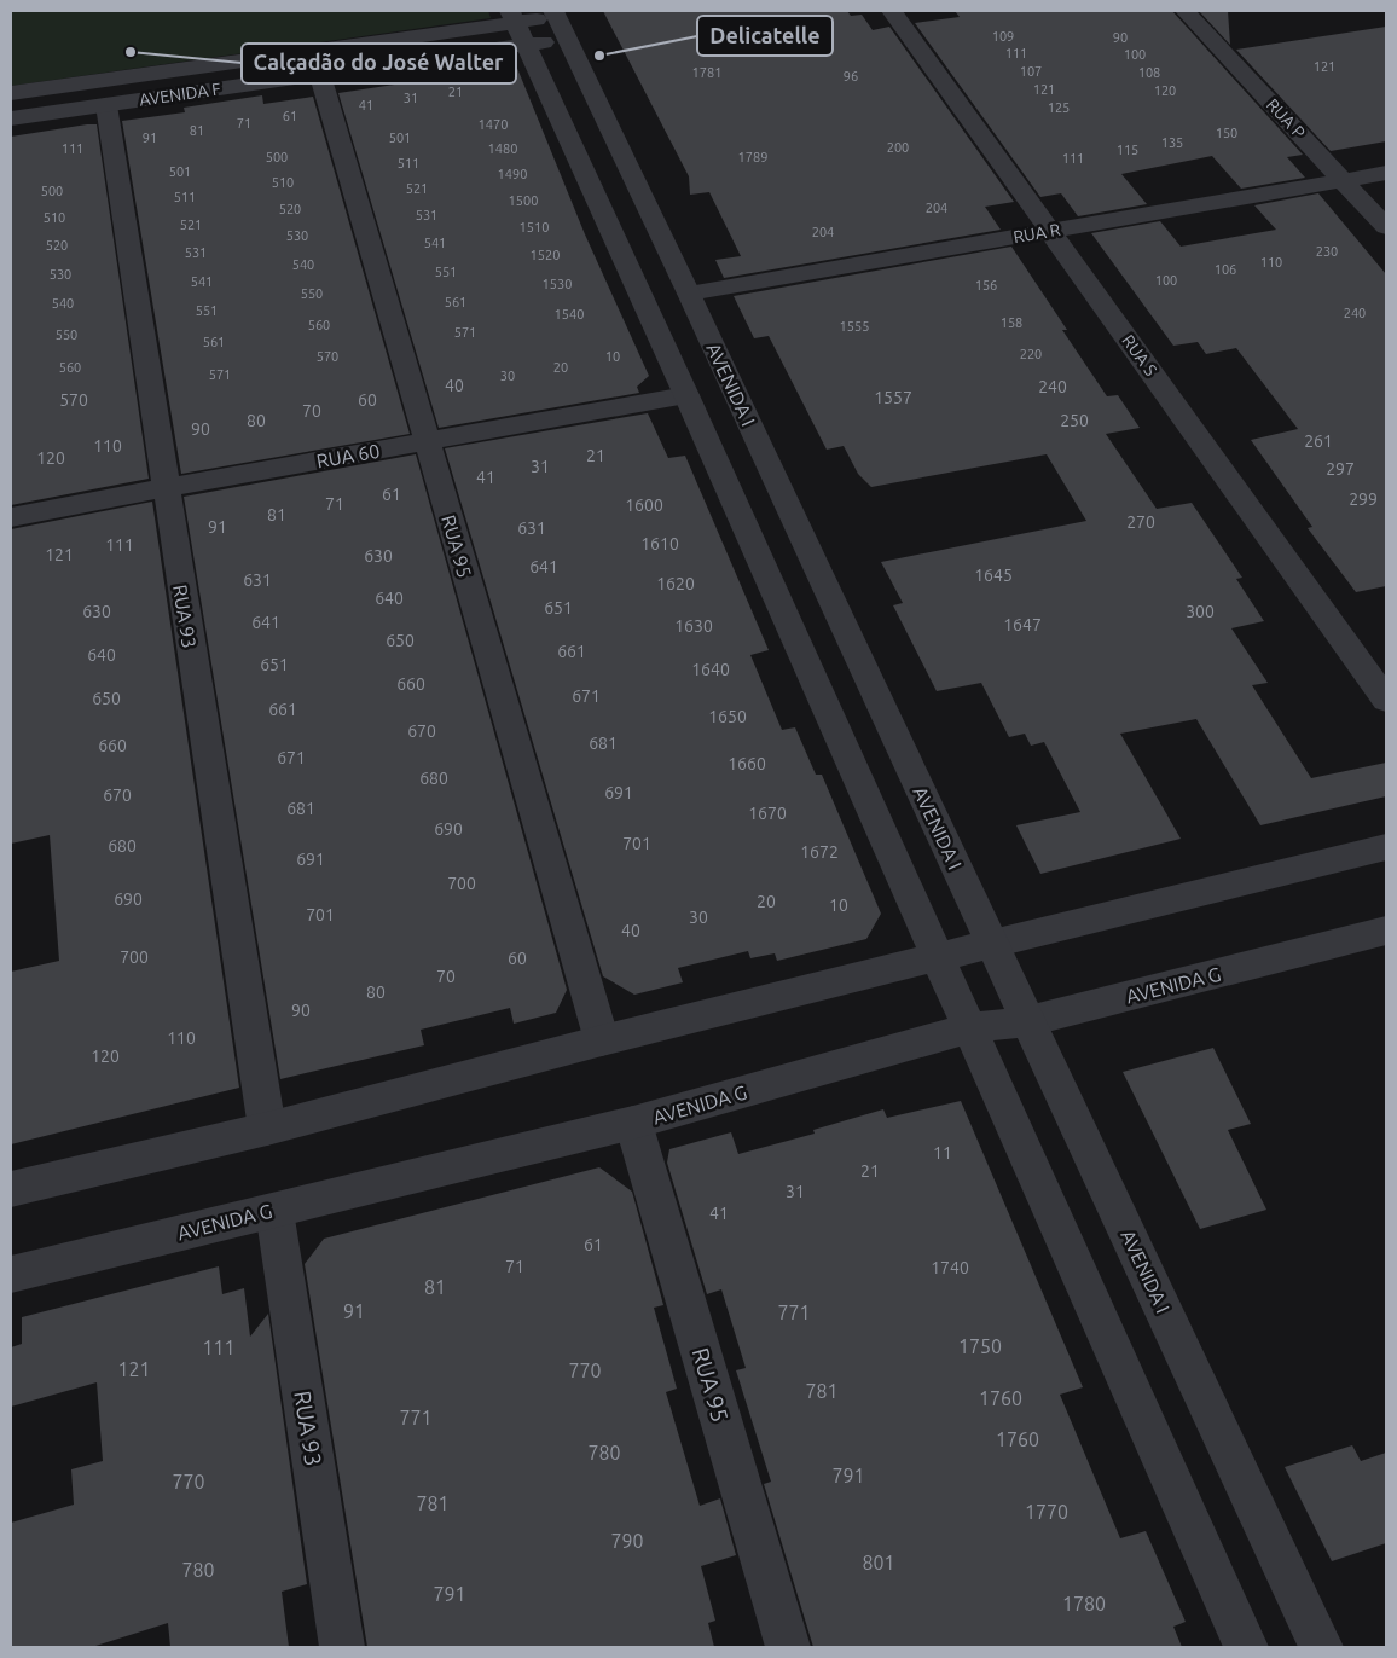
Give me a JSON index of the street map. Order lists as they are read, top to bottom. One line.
{"streets":{"street":["AVENIDA F","RUA P","RUA R","RUA S","AVENIDA I","RUA 60","RUA 95","RUA 93","AVENIDA G"]},"crossings":[["AVENIDA F","AVENIDA I"],["AVENIDA F","RUA 95"],["AVENIDA F","RUA 93"],["RUA P","RUA R"],["RUA R","RUA S"],["RUA R","AVENIDA I"],["AVENIDA I","AVENIDA G"],["RUA 60","RUA 95"],["RUA 60","RUA 93"],["RUA 95","AVENIDA G"],["RUA 93","AVENIDA G"]],"places":["Calçadão do José Walter","Delicatelle"],"house_numbers":["109","90","111","100","121","107","1781","108","96","121","120","21","31","41","125","61","71","1470","81","150","91","501","135","200","111","1480","115","500","1789","111","511","501","1490","510","521","500","511","1500","204","520","531","510","521","1510","204","530","541","520","230","531","1520","110","540","106","551","530","100","541","1530","156","550","561","540","551","240","1540","158","560","1555","571","550","561","220","570","10","560","20","571","30","40","240","1557","570","60","70","80","250","90","261","110","21","120","31","297","41","61","299","71","1600","81","270","91","631","1610","111","121","630","641","1645","631","1620","640","651","630","300","641","1647","1630","650","661","640","651","1640","660","671","650","661","1650","670","681","660","671","1660","680","691","670","681","1670","690","701","680","1672","691","700","690","20","10","701","30","40","700","60","70","80","90","110","120","11","21","31","41","61","71","1740","81","91","771","1750","111","121","770","781","1760","771","1760","780","791","770","781","1770","790","801","780","791","1780"]}
